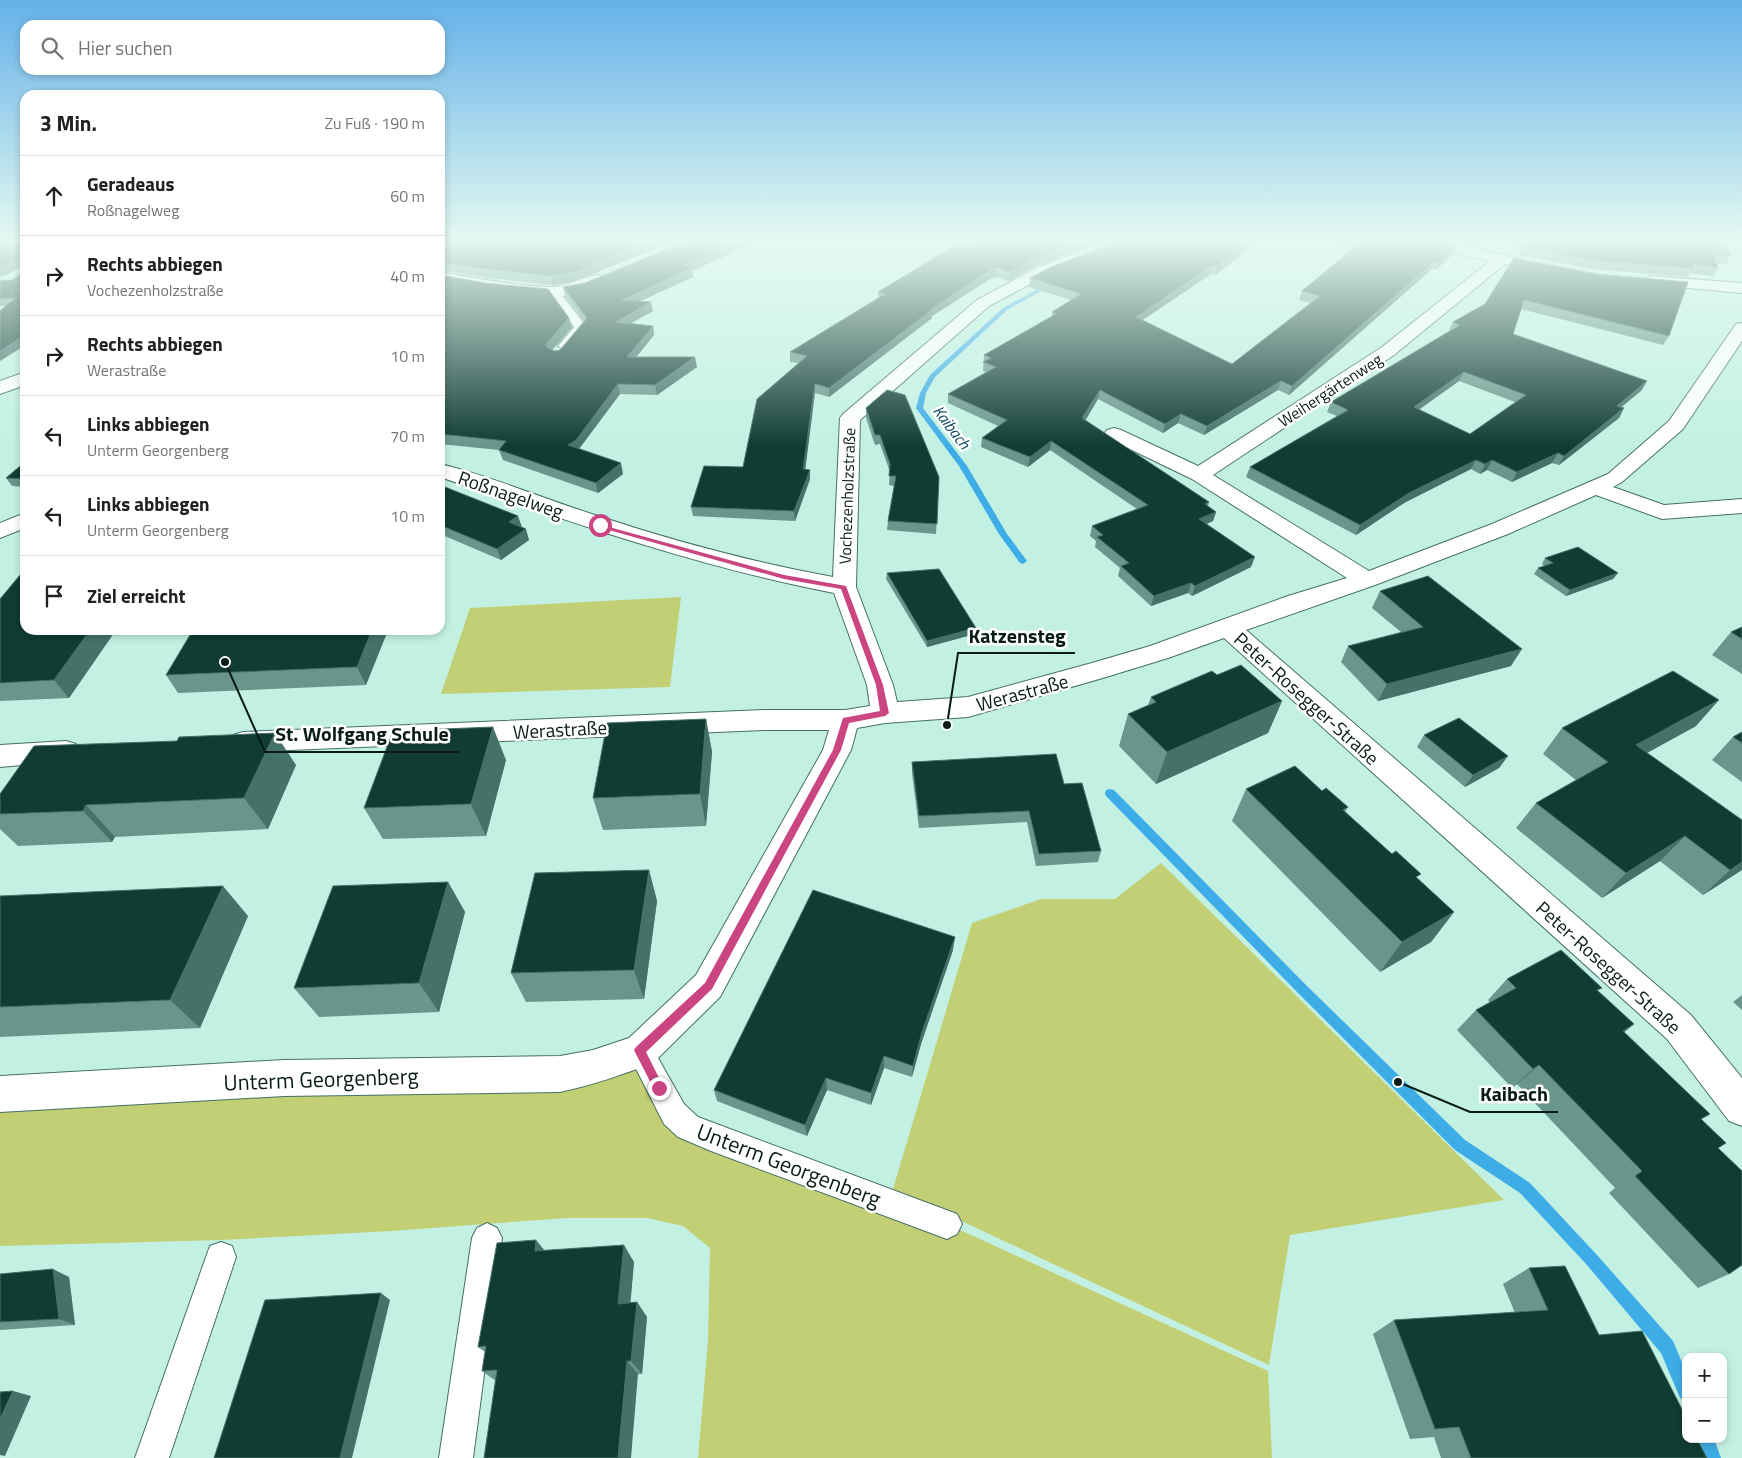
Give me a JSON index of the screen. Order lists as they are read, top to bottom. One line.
{"streets":{"street":["Weihergärtenweg","Roßnagelweg","Vochezenholzstraße","Werastraße","Peter-Rosegger-Straße","Unterm Georgenberg"]},"crossings":[["Roßnagelweg","Vochezenholzstraße"],["Vochezenholzstraße","Werastraße"],["Werastraße","Peter-Rosegger-Straße"],["Werastraße","Unterm Georgenberg"]],"water":["Kaibach"],"places":["St. Wolfgang Schule","Katzensteg","Kaibach"],"page":{"search":"Hier suchen","heading":["3 Min.","Zu Fuß · 190 m"],"list":[["Geradeaus","Roßnagelweg","60 m"],["Rechts abbiegen","Vochezenholzstraße","40 m"],["Rechts abbiegen","Werastraße","10 m"],["Links abbiegen","Unterm Georgenberg","70 m"],["Links abbiegen","Unterm Georgenberg","10 m"],"Ziel erreicht"],"map_buttons":["+","−"]}}
